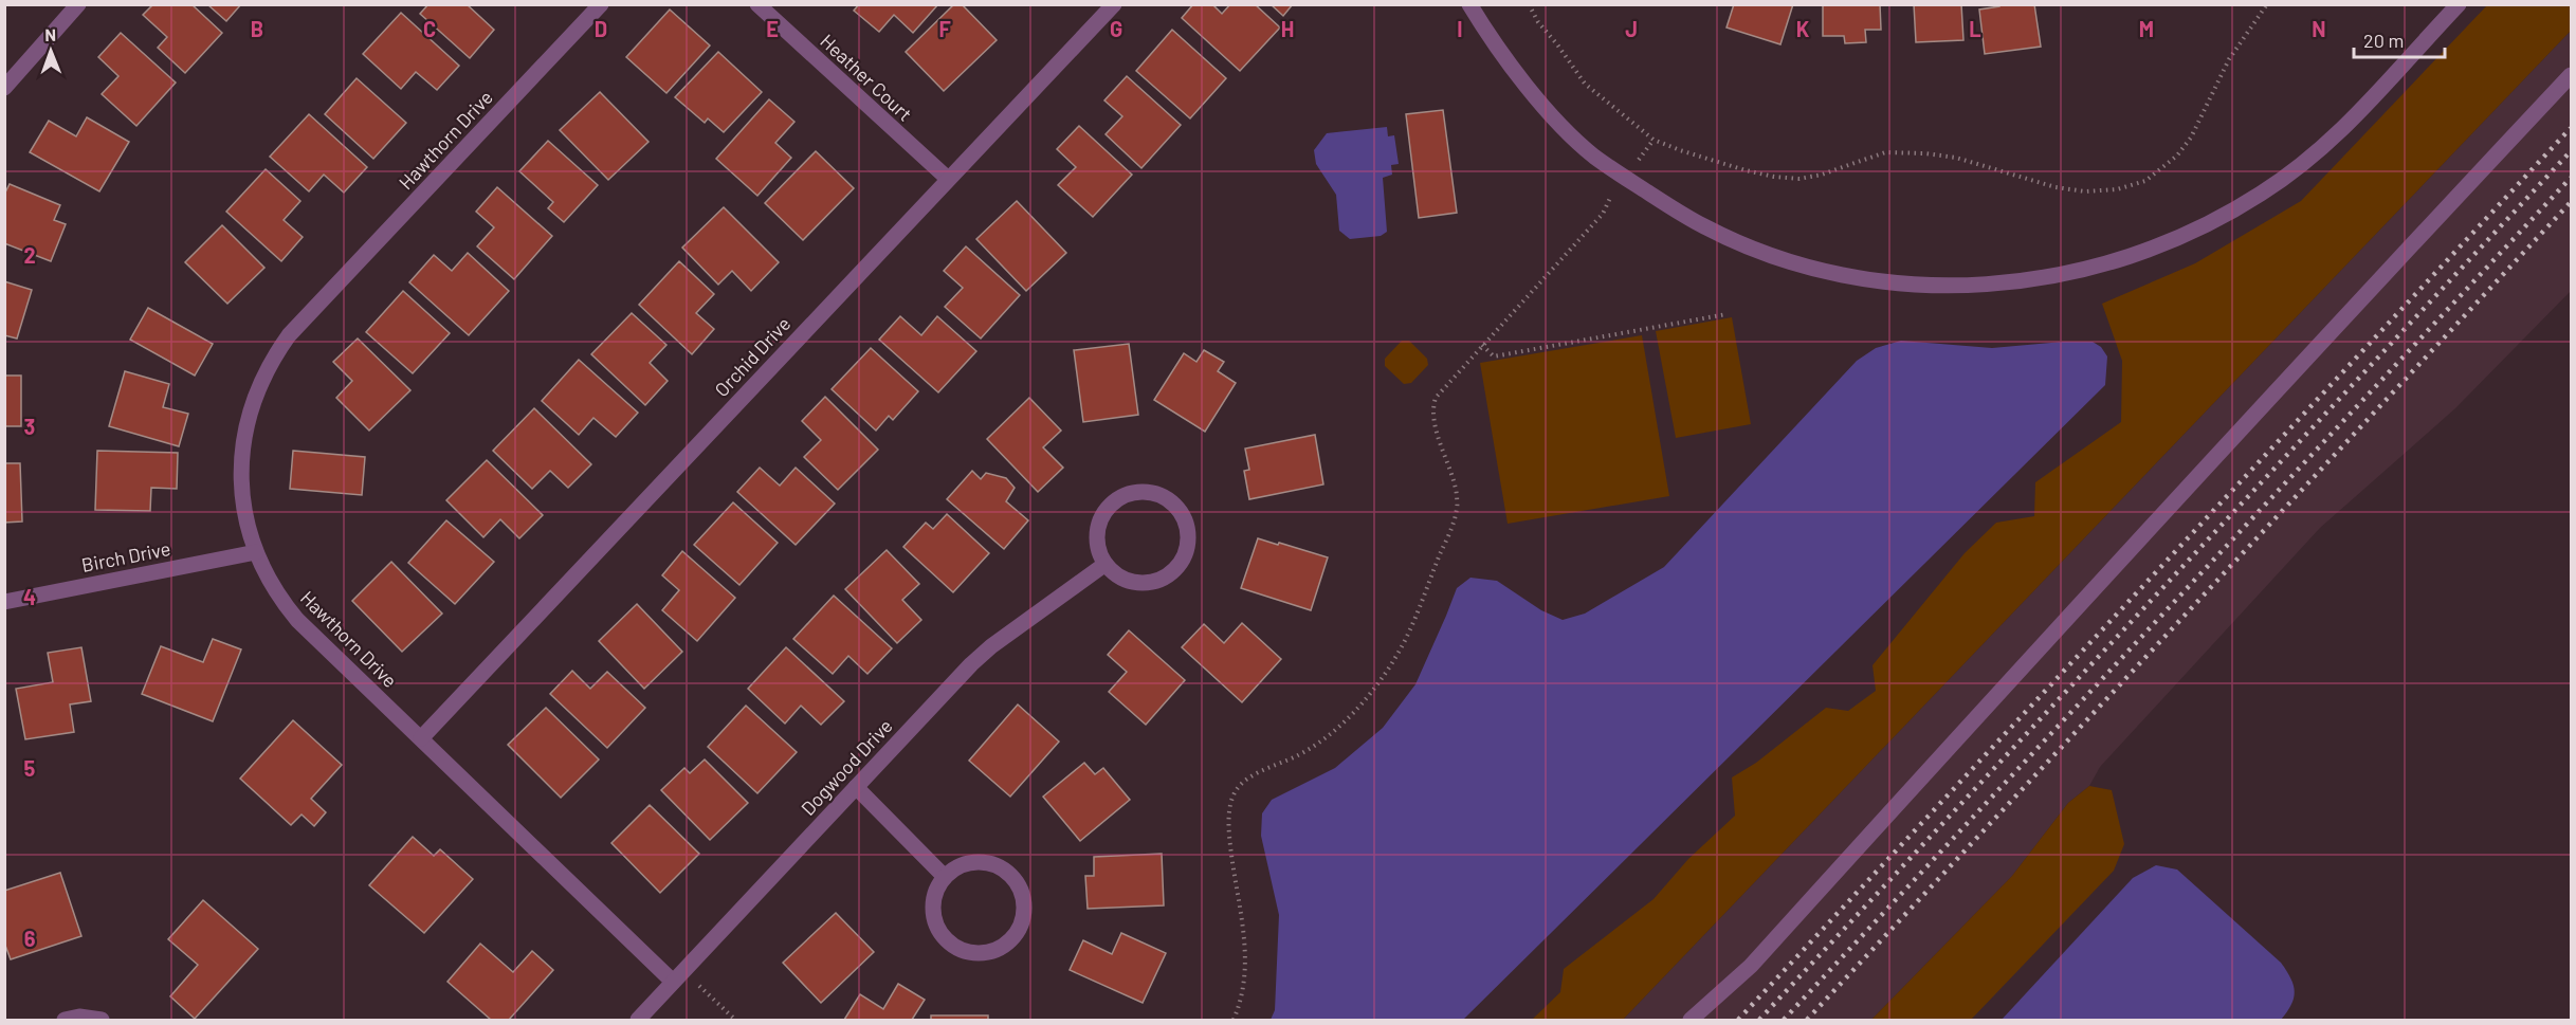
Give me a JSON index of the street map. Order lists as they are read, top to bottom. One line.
{"streets":{"street":["Heather Court","Hawthorn Drive","Orchid Drive","Birch Drive","Dogwood Drive"]},"crossings":[["Heather Court","Orchid Drive"],["Hawthorn Drive","Orchid Drive"],["Hawthorn Drive","Birch Drive"],["Hawthorn Drive","Dogwood Drive"]],"scale_bar":"20 m","north":"top","grid":{"columns":["B","C","D","E","F","G","H","I","J","K","L","M","N"],"rows":["2","3","4","5","6"]}}
